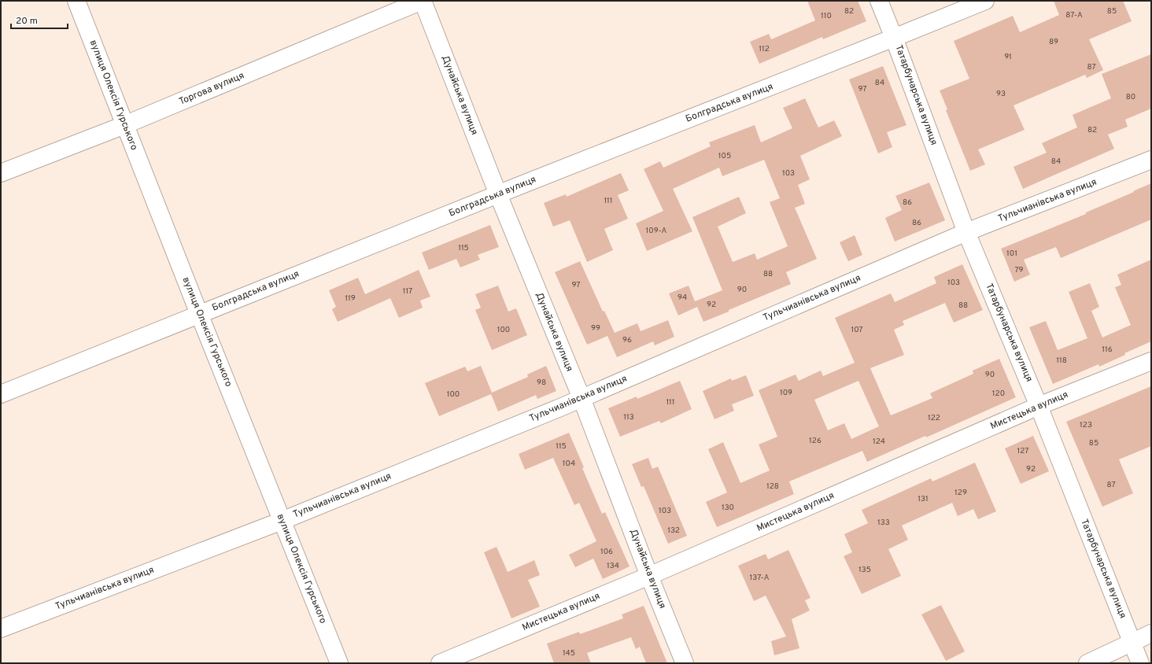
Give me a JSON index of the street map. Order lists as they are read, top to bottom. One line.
{"streets":{"street":["Торгова вулиця","вулиця Олексія Гурського","Дунайська вулиця","Татарбунарська вулиця","Болградська вулиця","Тульчианівська вулиця","Мистецька вулиця"]},"crossings":[["Торгова вулиця","вулиця Олексія Гурського"],["Торгова вулиця","Дунайська вулиця"],["вулиця Олексія Гурського","Болградська вулиця"],["вулиця Олексія Гурського","Тульчианівська вулиця"],["Дунайська вулиця","Болградська вулиця"],["Дунайська вулиця","Тульчианівська вулиця"],["Дунайська вулиця","Мистецька вулиця"],["Татарбунарська вулиця","Болградська вулиця"],["Татарбунарська вулиця","Тульчианівська вулиця"],["Татарбунарська вулиця","Мистецька вулиця"]],"house_numbers":["82","85","87-А","110","89","112","91","87","84","97","93","80","82","105","84","103","111","86","86","109-А","115","101","79","88","103","97","90","117","94","119","92","88","99","100","107","96","116","118","90","98","109","120","100","111","113","122","123","126","124","85","115","127","104","92","87","128","129","131","130","103","133","132","106","134","135","137-А","145"],"scale_bar":"20 m"}
